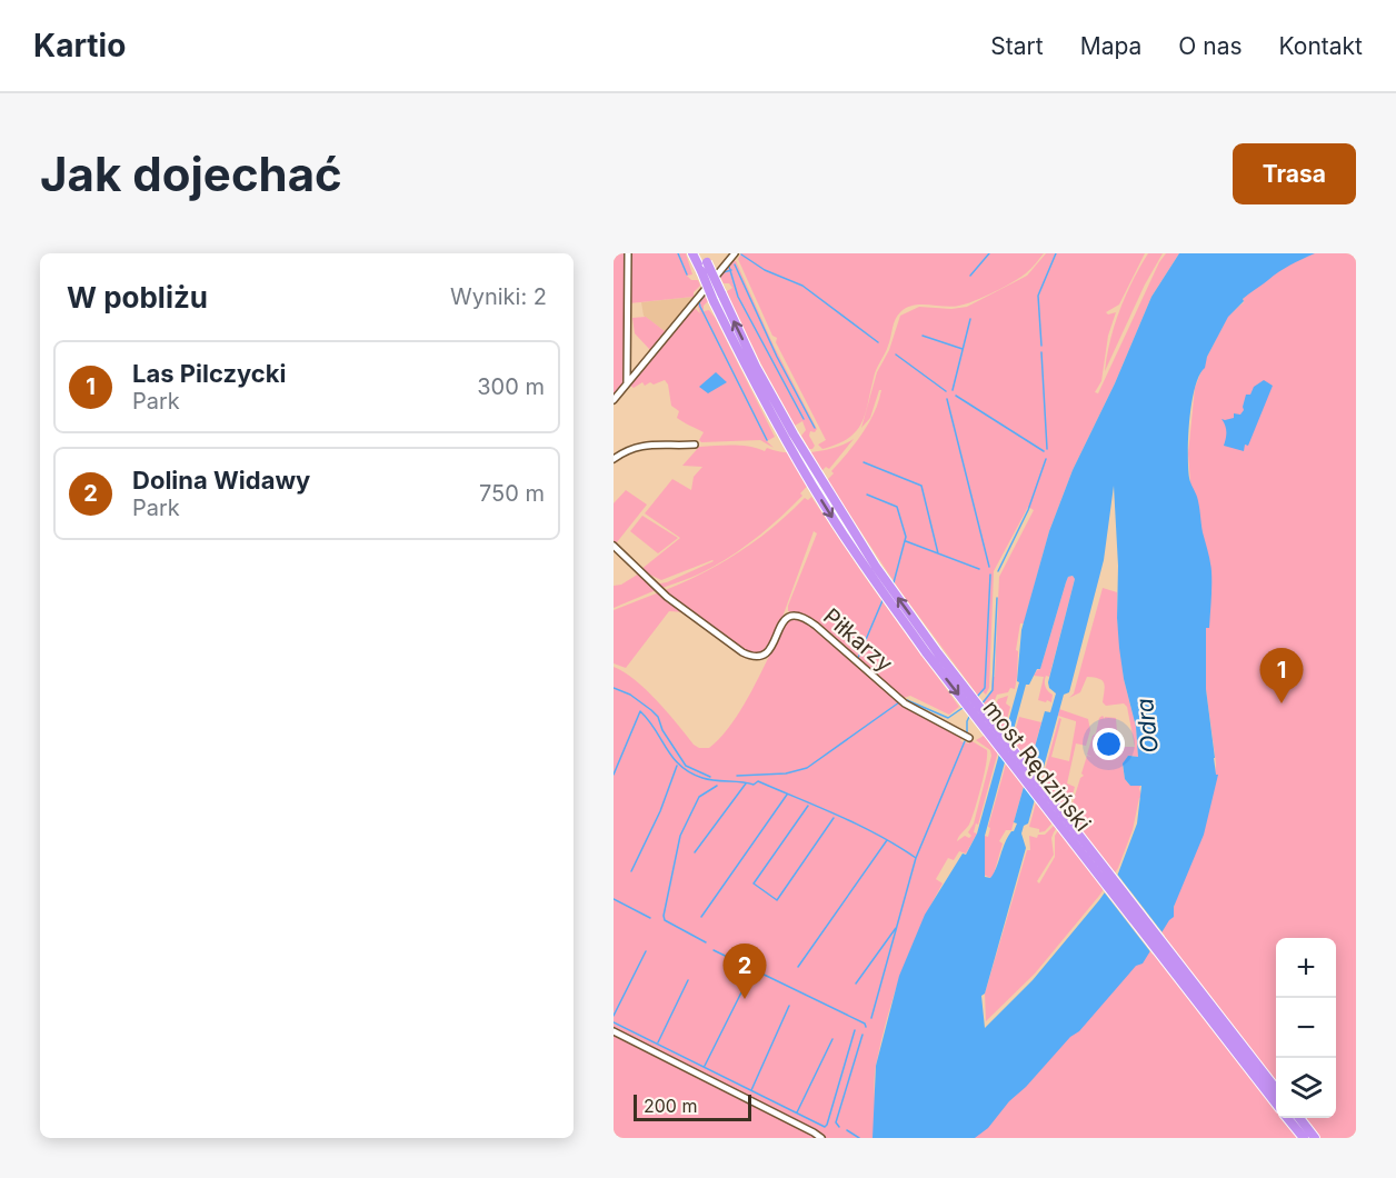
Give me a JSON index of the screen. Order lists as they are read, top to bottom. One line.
{"streets":{"highway":["most Rędziński"],"street":["Piłkarzy"]},"water":["Odra"],"scale_bar":"200 m","page":{"header":"Kartio","nav":["Start","Mapa","O nas","Kontakt"],"buttons":"Trasa","title":"Jak dojechać","heading":["W pobliżu","Wyniki: 2"],"list":[{"mark":"1","name":"Las Pilczycki","note":"Park","value":"300 m"},{"mark":"2","name":"Dolina Widawy","note":"Park","value":"750 m"}],"pins":["1","2"],"map_buttons":["+","−"],"scale":"200 m"}}
